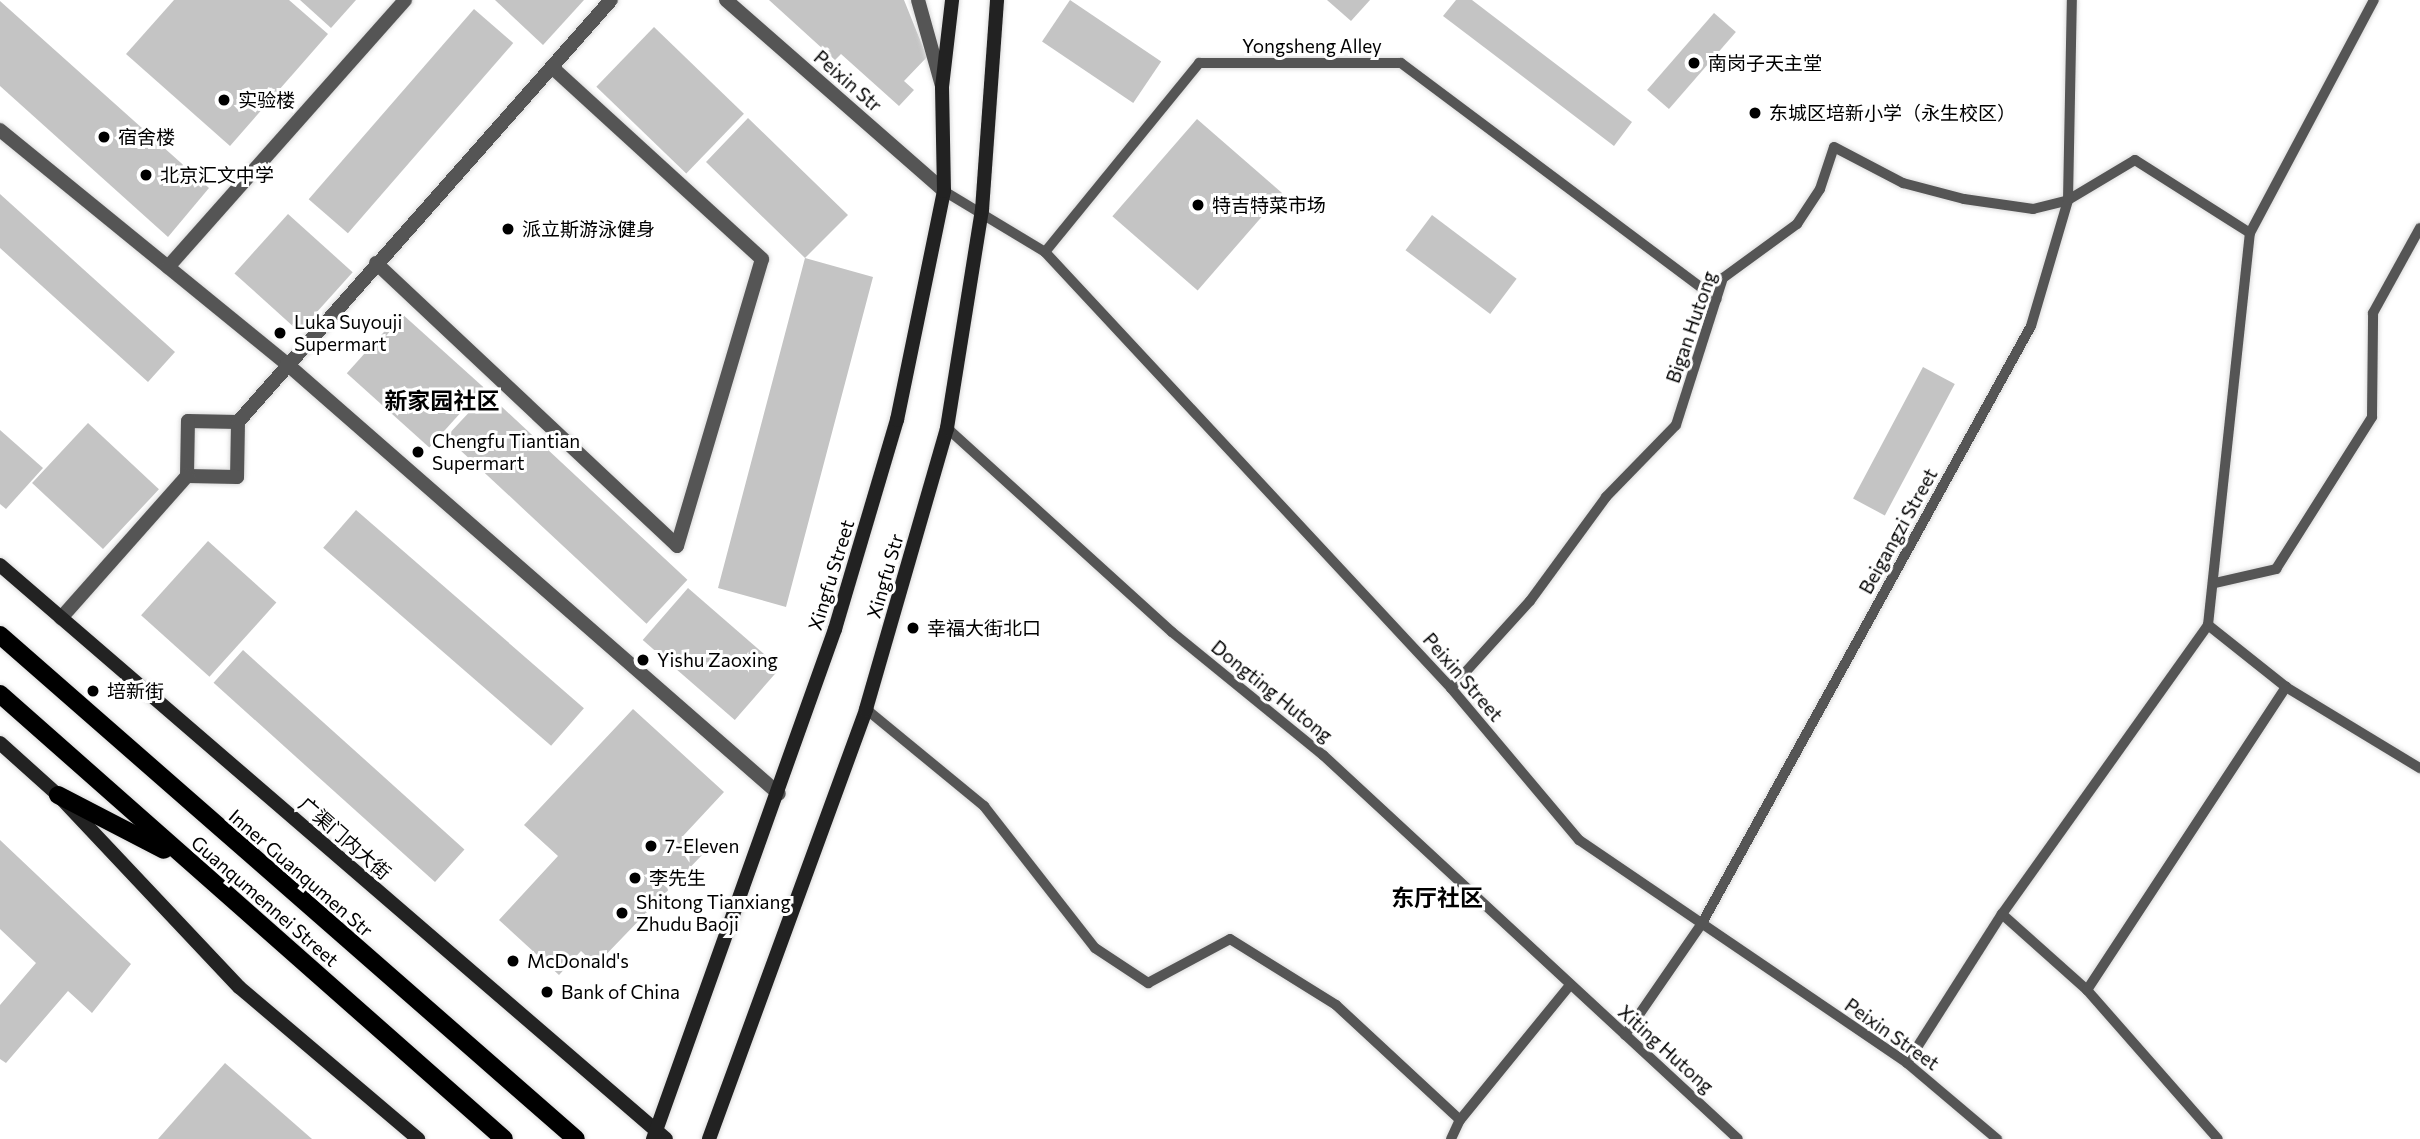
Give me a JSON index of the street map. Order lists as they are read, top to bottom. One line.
{"streets":{"main road":["Xingfu Street","Xingfu Str","广渠门内大街","Inner Guanqumen Str","Guanqumennei Street"],"street":["Peixin Str"],"lane":["Yongsheng Alley","Bigan Hutong","Beigangzi Street","Peixin Street","Dongting Hutong","Xiting Hutong"]},"crossings":[["Yongsheng Alley","Bigan Hutong"],["Yongsheng Alley","Peixin Street"],["Peixin Str","Xingfu Street"],["Peixin Str","Peixin Street"],["Bigan Hutong","Beigangzi Street"],["Bigan Hutong","Peixin Street"],["Beigangzi Street","Peixin Street"],["Beigangzi Street","Xiting Hutong"],["Xingfu Street","Peixin Street"],["Xingfu Street","广渠门内大街"],["Xingfu Str","Peixin Street"],["Xingfu Str","Dongting Hutong"],["Dongting Hutong","Xiting Hutong"]],"districts":["新家园社区","东厅社区"],"places":["南岗子天主堂","实验楼","东城区培新小学（永生校区）","宿舍楼","北京汇文中学","特吉特菜市场","派立斯游泳健身","Luka Suyouji Supermart","Chengfu Tiantian Supermart","幸福大街北口","Yishu Zaoxing","培新街","7-Eleven","李先生","Shitong Tianxiang Zhudu Baoji","McDonald's","Bank of China"]}
